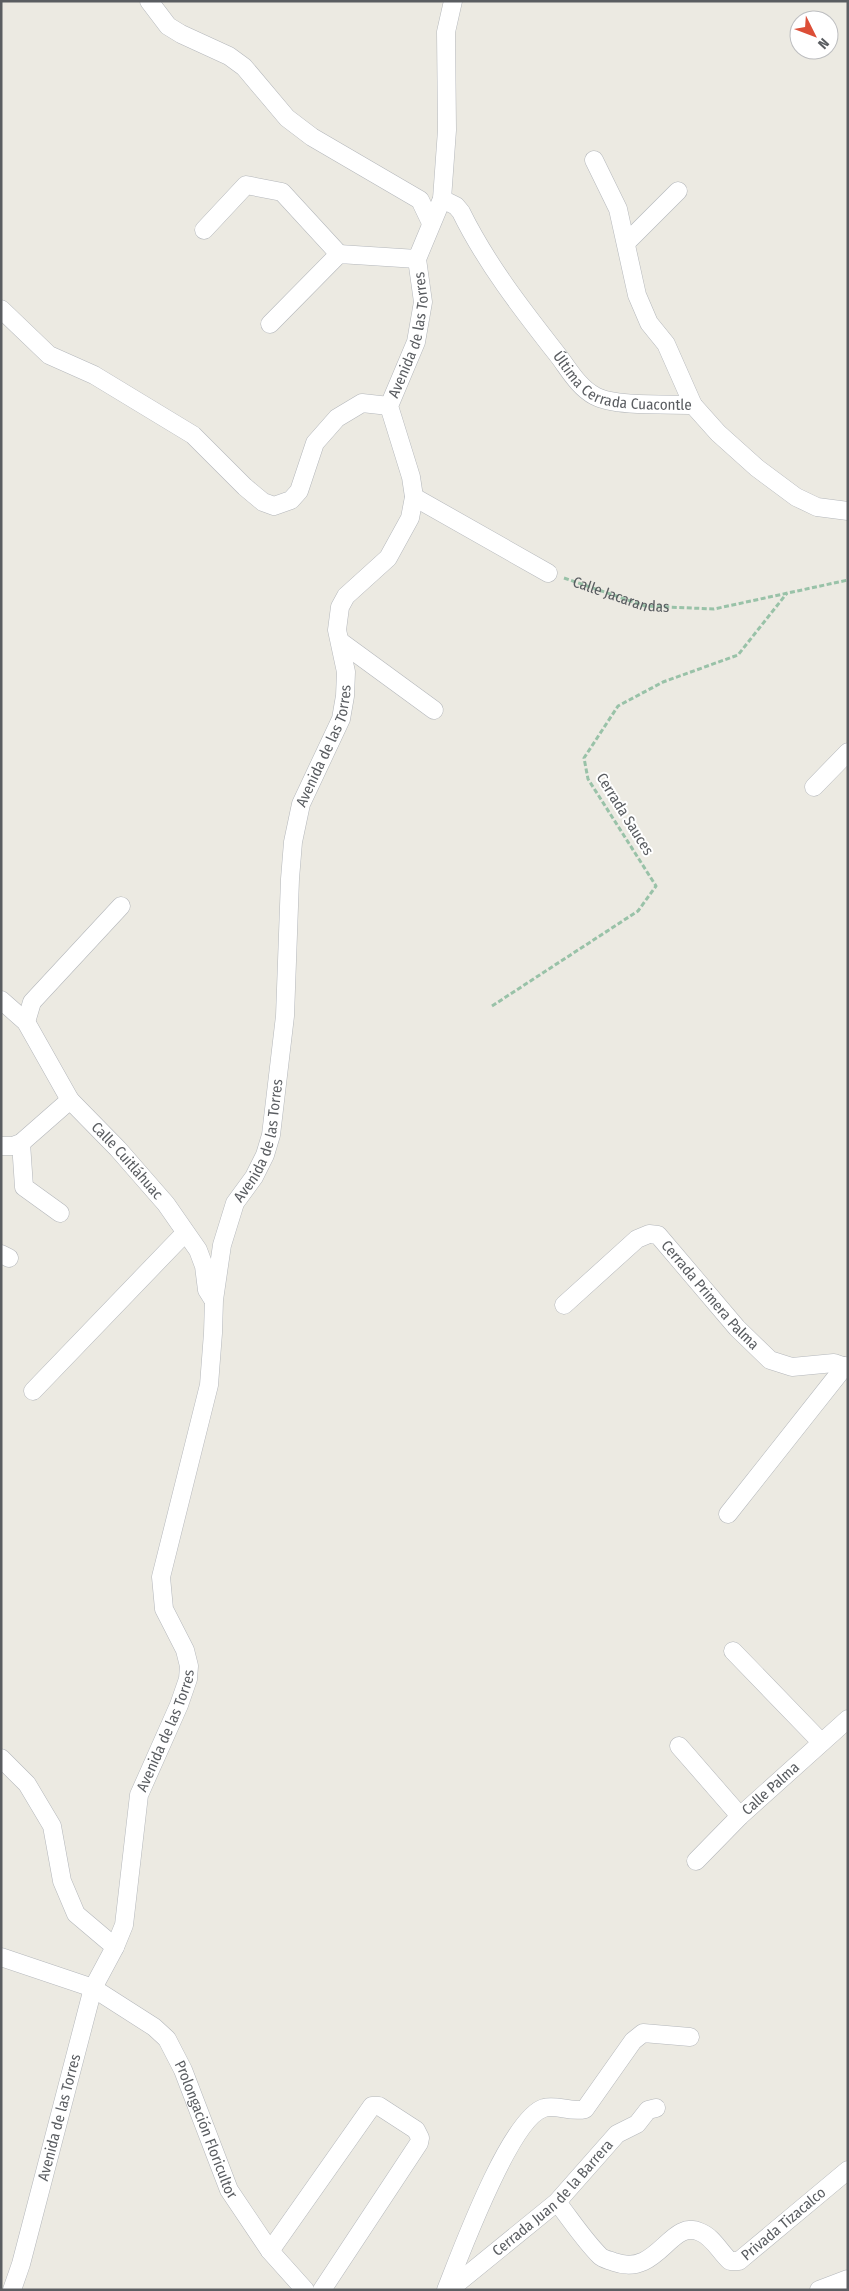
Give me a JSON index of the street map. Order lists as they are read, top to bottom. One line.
{"streets":{"street":["Avenida de las Torres","Última Cerrada Cuacontle","Calle Cuitláhuac","Cerrada Primera Palma","Calle Palma","Prolongación Floricultor","Cerrada Juan de la Barrera","Privada Tizacalco"],"path":["Calle Jacarandas","Cerrada Sauces"]},"crossings":[["Avenida de las Torres","Última Cerrada Cuacontle"],["Avenida de las Torres","Calle Cuitláhuac"],["Avenida de las Torres","Prolongación Floricultor"],["Calle Jacarandas","Cerrada Sauces"],["Cerrada Juan de la Barrera","Privada Tizacalco"]],"north":"bottom right"}
